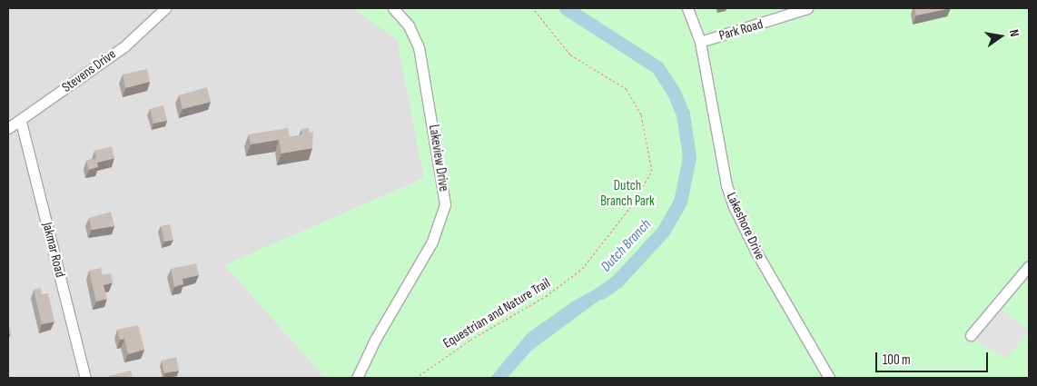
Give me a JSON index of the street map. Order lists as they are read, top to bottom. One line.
{"streets":{"street":["Park Road","Stevens Drive","Lakeview Drive","Lakeshore Drive","Jakmar Road"],"path":["Equestrian and Nature Trail"]},"crossings":[["Park Road","Lakeshore Drive"],["Stevens Drive","Jakmar Road"]],"water":["Dutch Branch"],"parks":["Dutch Branch Park"],"scale_bar":"100 m","north":"right"}
